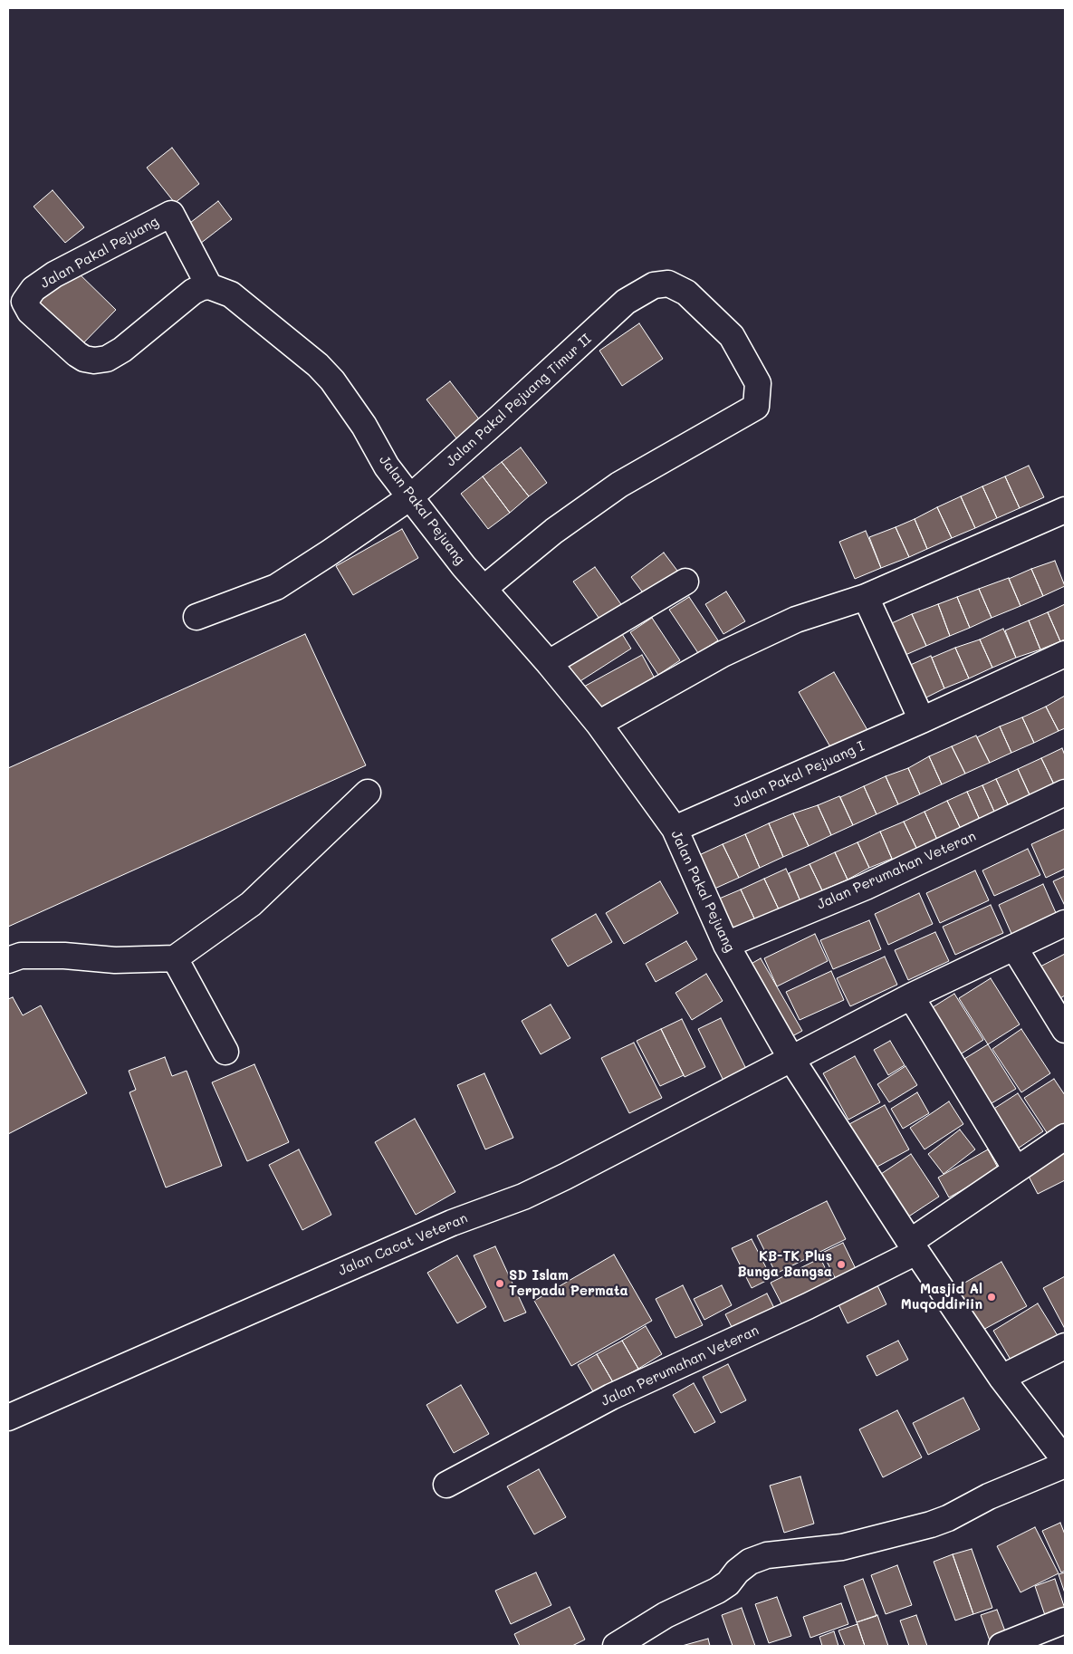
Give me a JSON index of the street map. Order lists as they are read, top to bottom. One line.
{"streets":{"street":["Jalan Pakal Pejuang","Jalan Pakal Pejuang Timur II","Jalan Pakal Pejuang I","Jalan Perumahan Veteran","Jalan Cacat Veteran"]},"crossings":[["Jalan Pakal Pejuang","Jalan Pakal Pejuang Timur II"],["Jalan Pakal Pejuang","Jalan Pakal Pejuang I"],["Jalan Pakal Pejuang","Jalan Perumahan Veteran"],["Jalan Pakal Pejuang","Jalan Cacat Veteran"]],"places":["KB-TK Plus Bunga Bangsa","SD Islam Terpadu Permata","Masjid Al Muqoddiriin"]}
